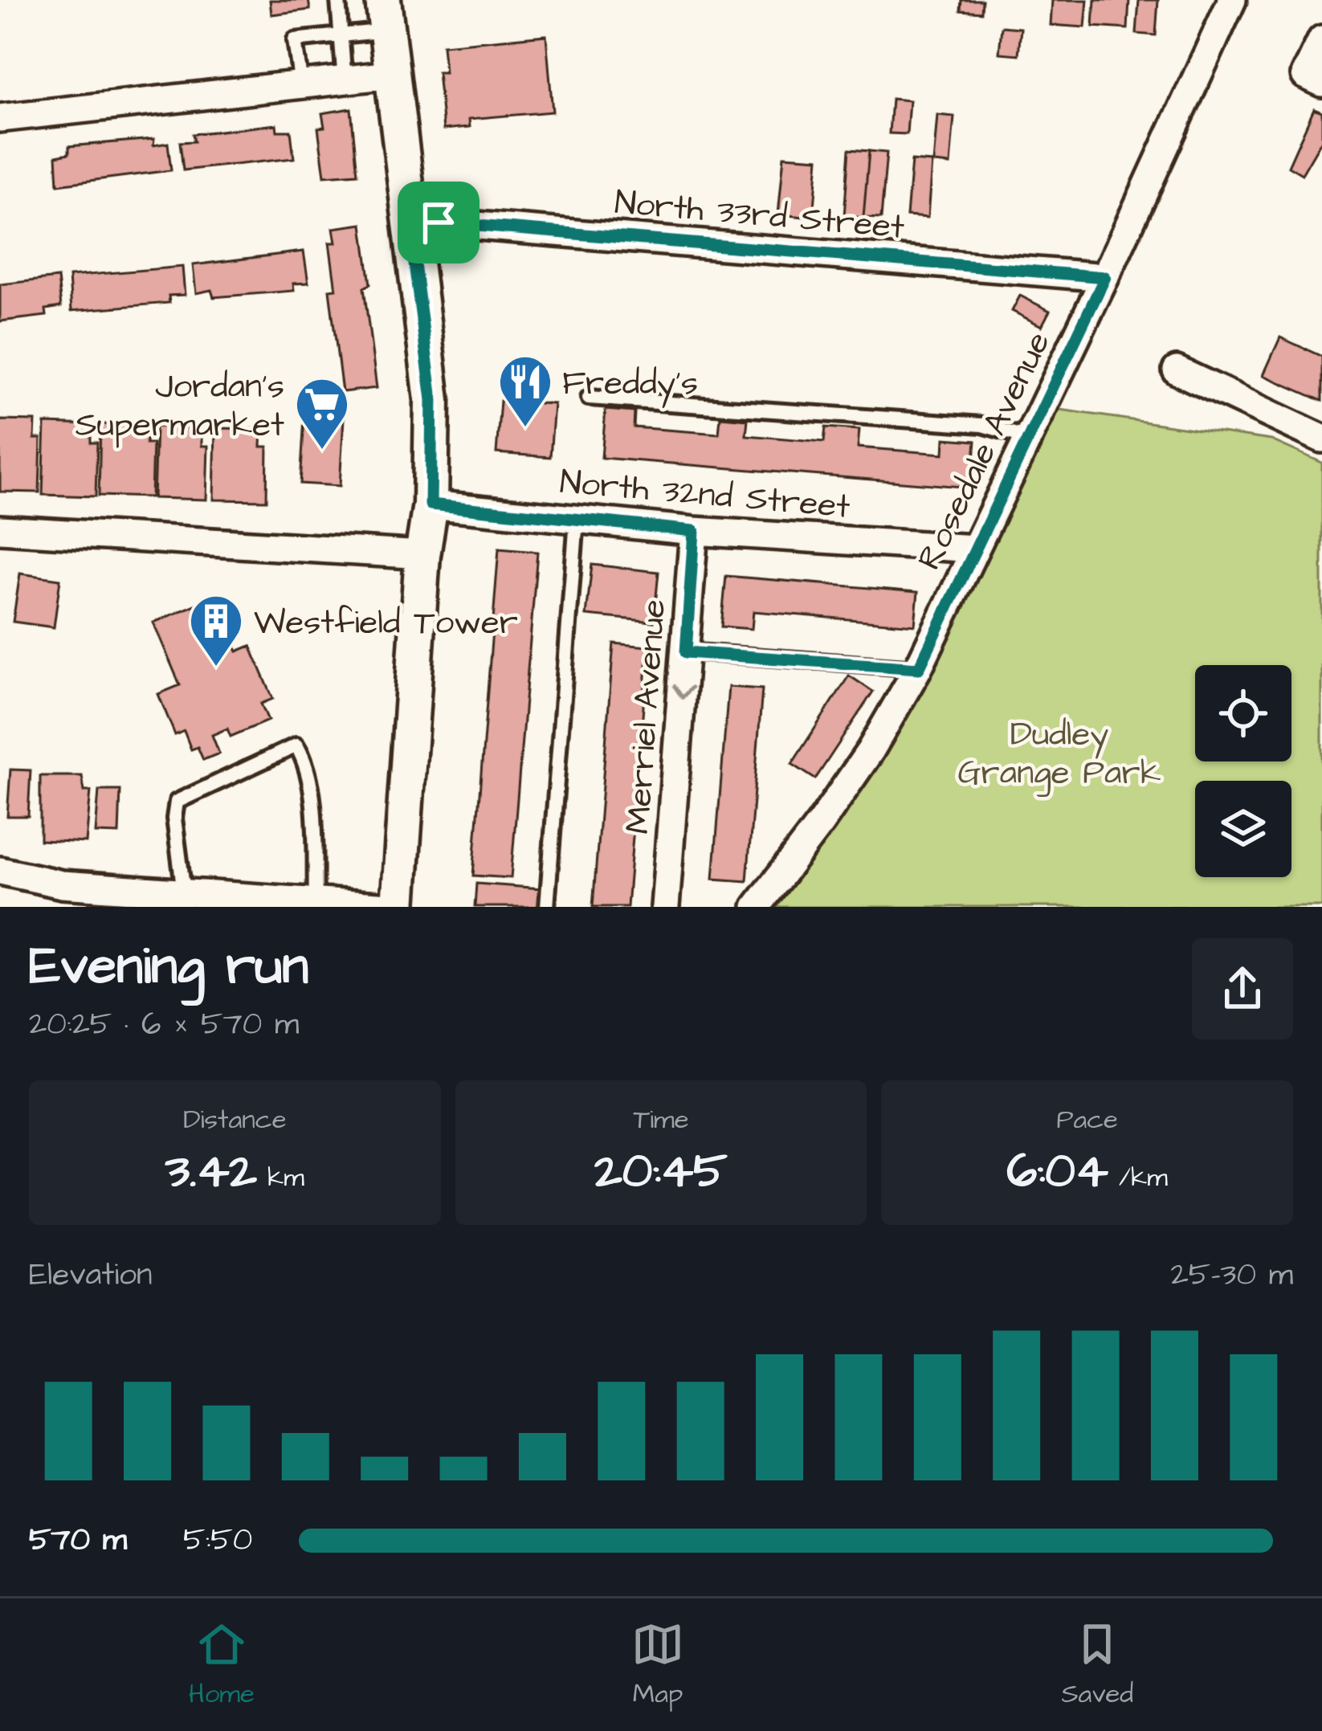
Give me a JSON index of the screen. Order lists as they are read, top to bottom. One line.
{"streets":{"street":["North 33rd Street","Rosedale Avenue","North 32nd Street","Merriel Avenue"]},"crossings":[["North 33rd Street","Rosedale Avenue"],["Rosedale Avenue","North 32nd Street"],["North 32nd Street","Merriel Avenue"]],"one_way":["Merriel Avenue"],"parks":["Dudley Grange Park"],"places":{"restaurant":["Freddy's"],"supermarket":["Jordan's Supermarket"],"building":["Westfield Tower"]},"page":{"heading":["Evening run","20:25 · 6 × 570 m"],"stats":[["Distance","3.42 km"],["Time","20:45"],["Pace","6:04 /km"]],"chart":["Elevation","25–30 m"],"list":[{"name":"570 m","note":"5:50"}],"tabs":["Home","Map","Saved"]}}
